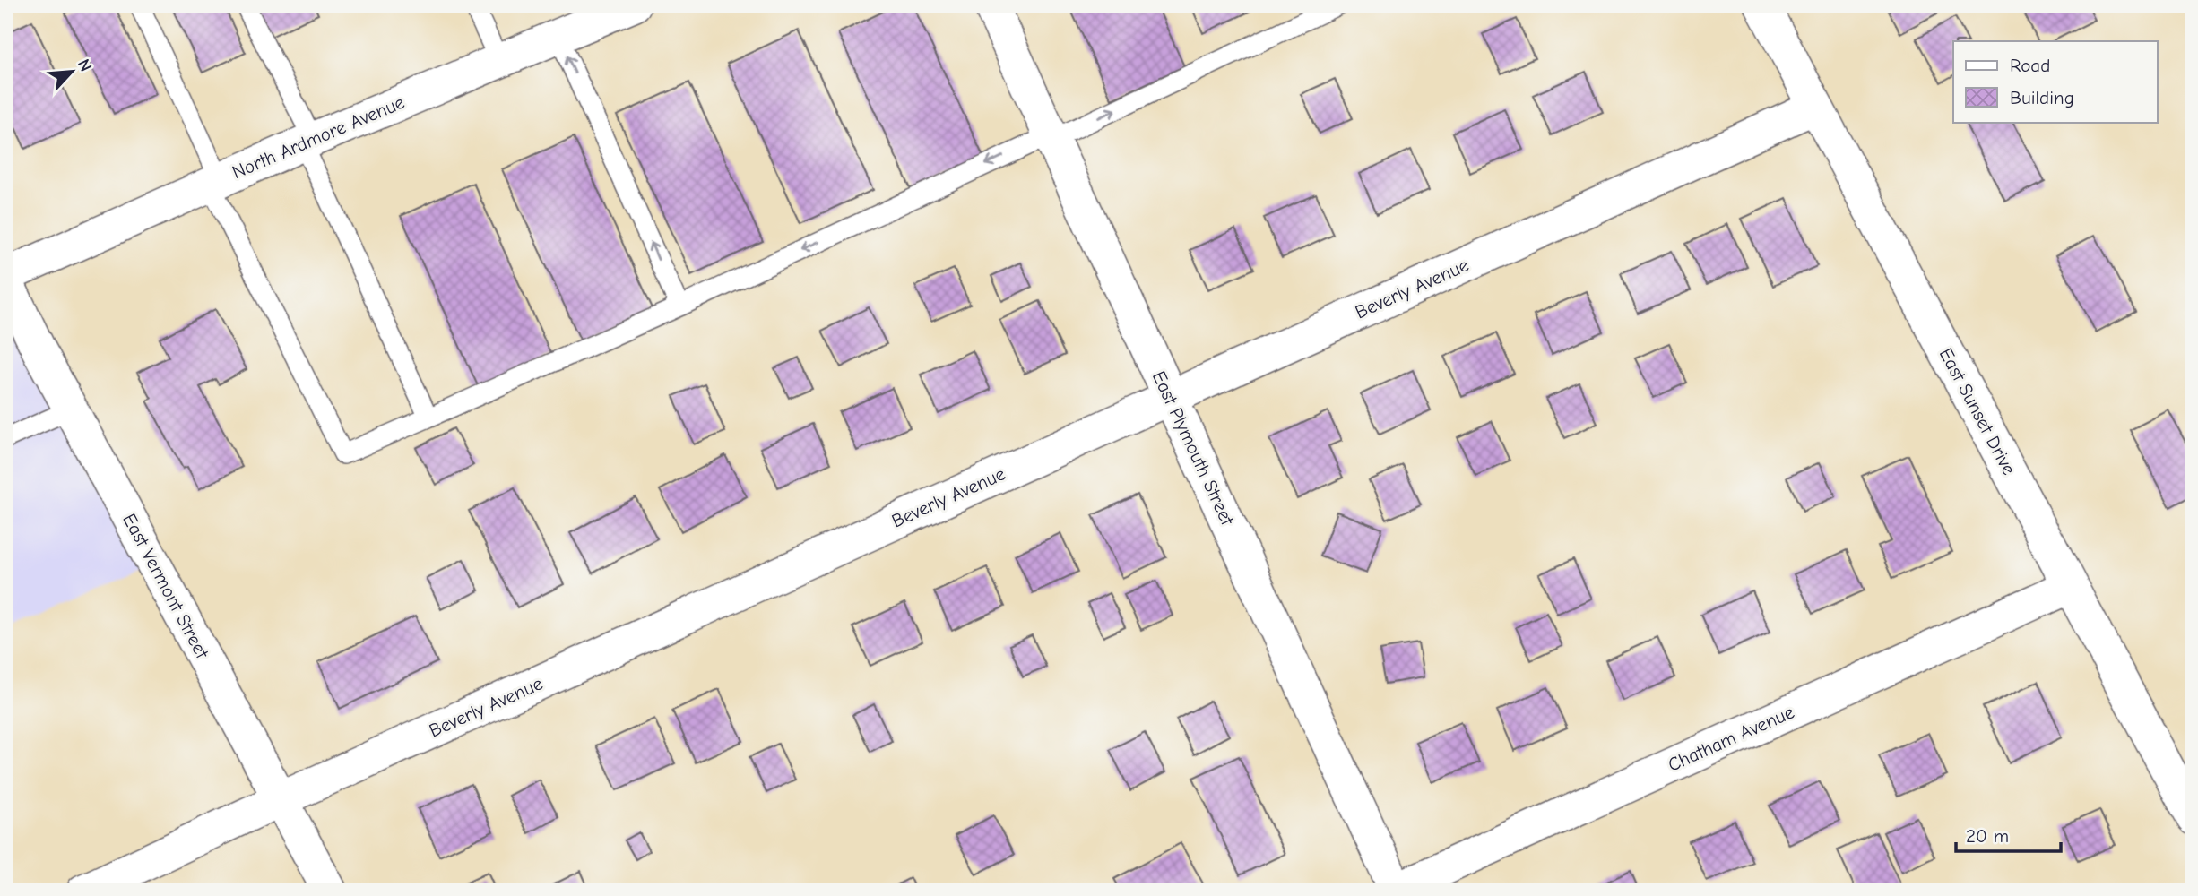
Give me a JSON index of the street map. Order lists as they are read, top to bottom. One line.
{"streets":{"street":["North Ardmore Avenue","Beverly Avenue","East Sunset Drive","East Plymouth Street","East Vermont Street","Chatham Avenue"]},"crossings":[["North Ardmore Avenue","East Vermont Street"],["Beverly Avenue","East Sunset Drive"],["Beverly Avenue","East Plymouth Street"],["Beverly Avenue","East Vermont Street"],["East Sunset Drive","Chatham Avenue"],["East Plymouth Street","Chatham Avenue"]],"legend":["Road","Building"],"scale_bar":"20 m","north":"top right"}
